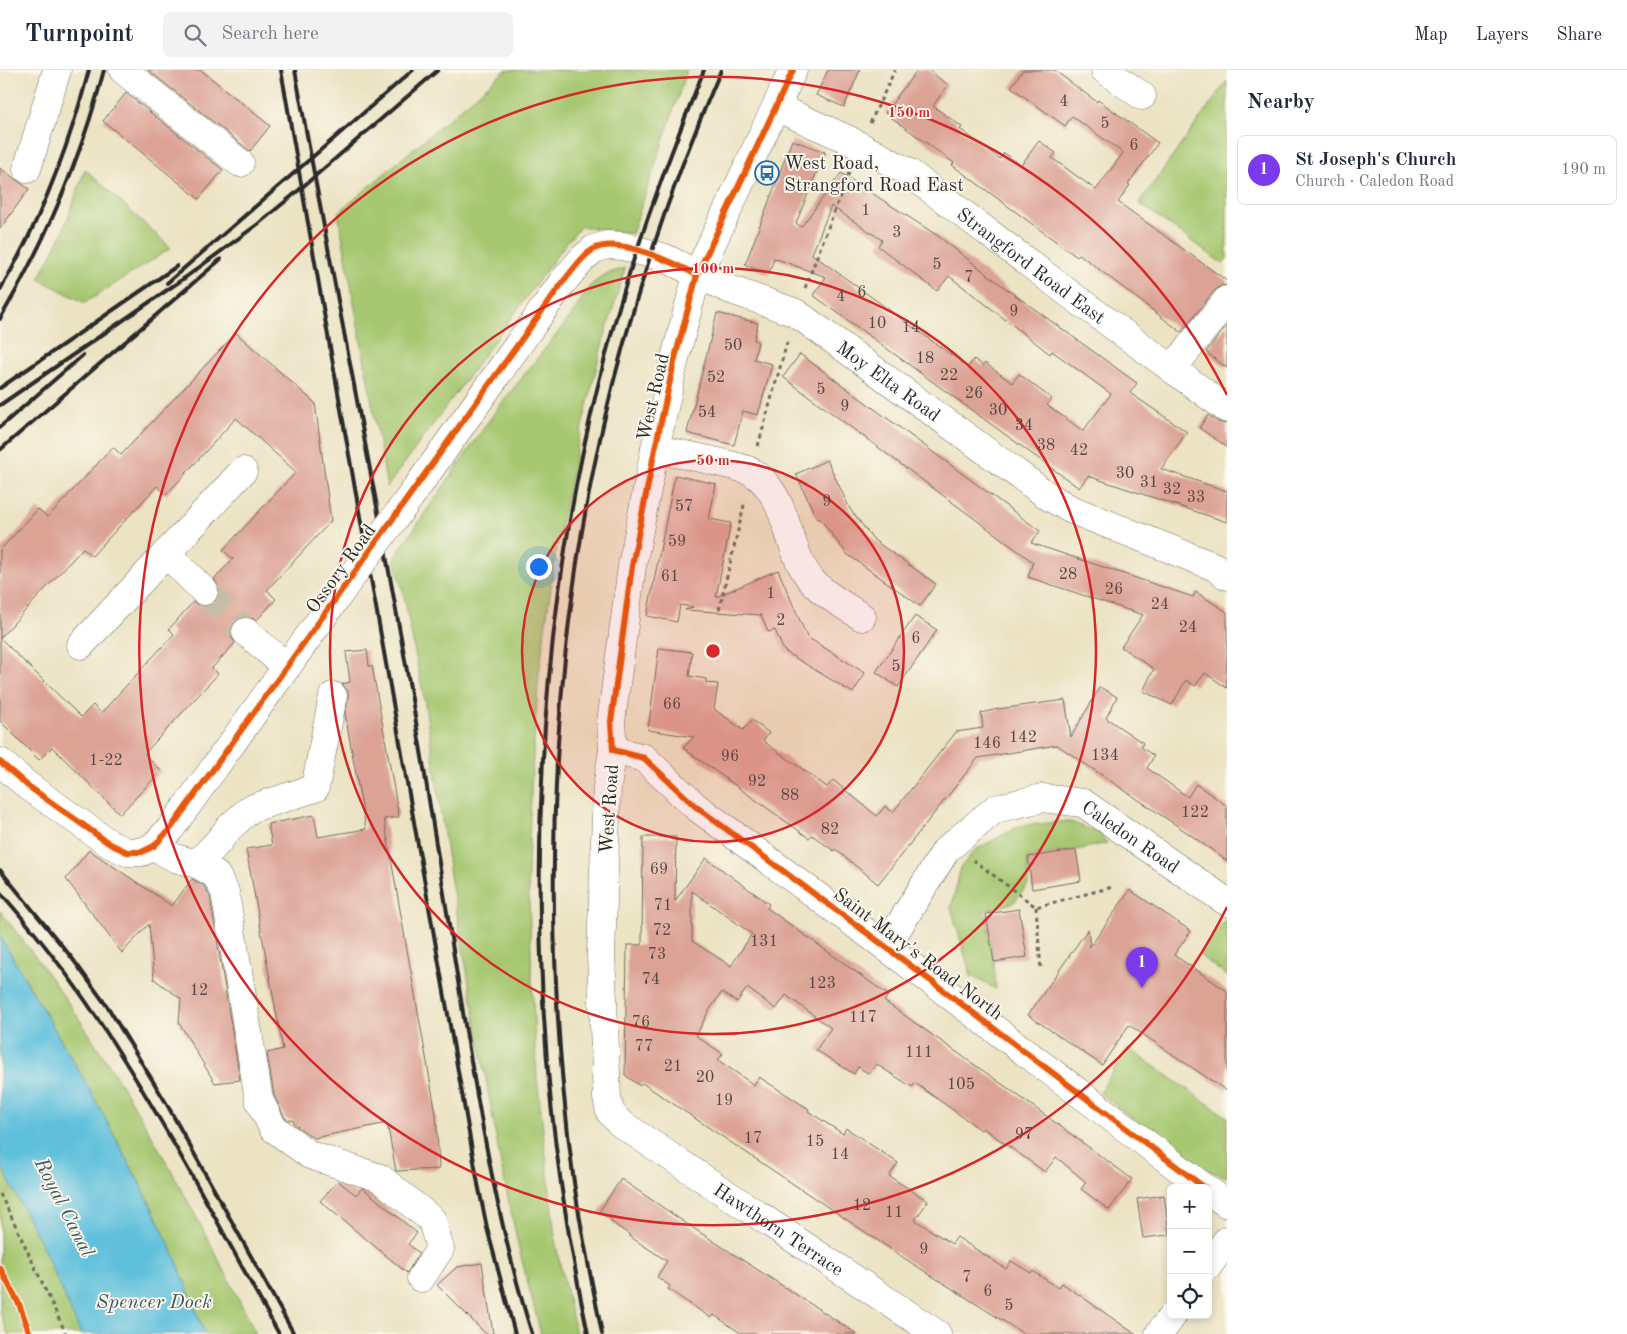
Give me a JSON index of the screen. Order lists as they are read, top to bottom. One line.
{"streets":{"street":["Strangford Road East","Moy Elta Road","West Road","Ossory Road","Caledon Road","Saint Mary's Road North","Hawthorn Terrace"]},"crossings":[["Strangford Road East","West Road"],["Moy Elta Road","West Road"],["Moy Elta Road","Ossory Road"],["West Road","Ossory Road"],["West Road","Saint Mary's Road North"],["West Road","Hawthorn Terrace"],["Caledon Road","Saint Mary's Road North"]],"water":["Royal Canal","Spencer Dock"],"places":{"bus stop":["West Road, Strangford Road East"]},"house_numbers":["4","5","6","1","3","5","7","6","4","9","10","14","50","18","22","52","5","26","9","30","54","34","38","42","30","31","32","33","9","57","59","28","61","26","1","24","2","24","6","5","66","142","146","134","96","1-22","92","88","122","82","69","71","72","131","73","74","123","12","117","76","77","111","21","20","105","19","97","17","15","14","12","11","9","7","6","5"],"page":{"header":"Turnpoint","search":"Search here","nav":["Map","Layers","Share"],"heading":"Nearby","list":[{"mark":"1","name":"St Joseph's Church","note":"Church · Caledon Road","value":"190 m"}],"pins":"1","map_buttons":["+","−"]},"rings":["150 m","100 m","50 m"]}
